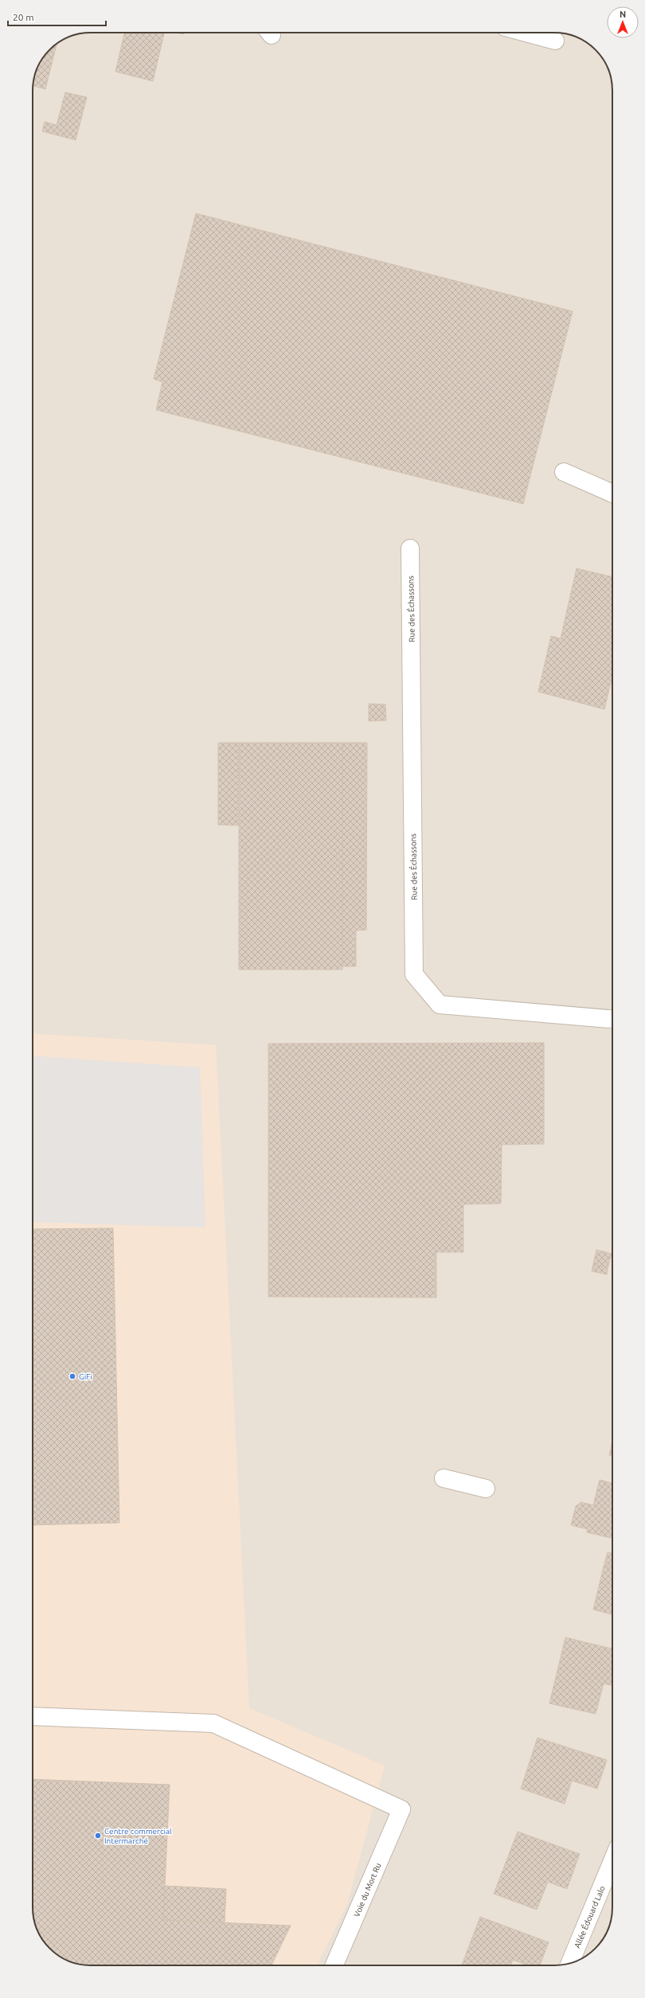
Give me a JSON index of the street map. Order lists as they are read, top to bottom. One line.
{"streets":{"street":["Rue des Échassons","Voie du Mort Ru","Allée Édouard Lalo"]},"places":["GiFi","Centre commercial Intermarché"],"scale_bar":"20 m","north":"top"}
